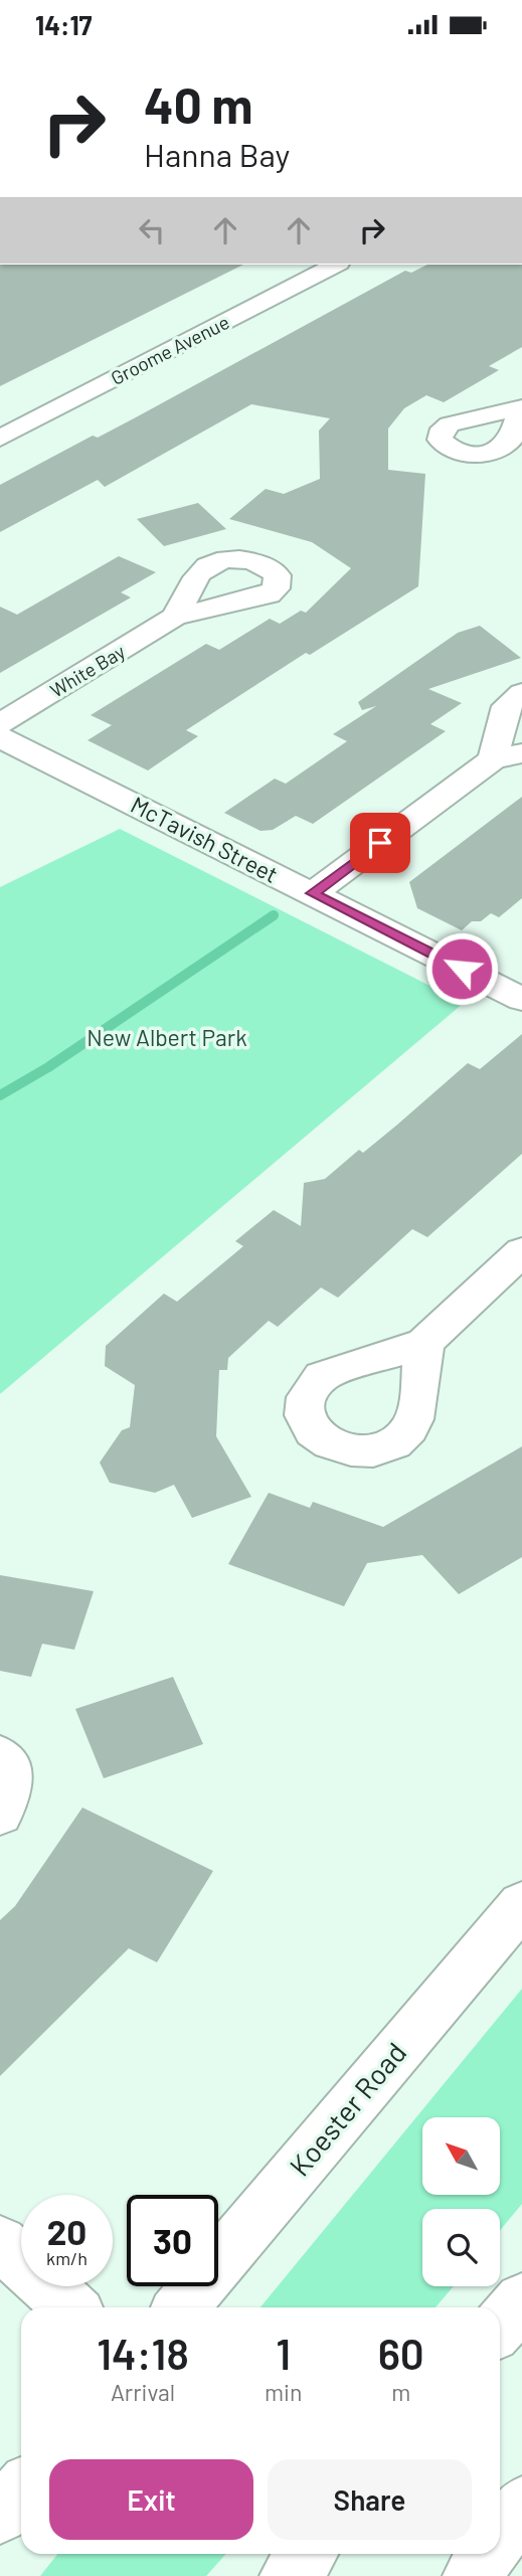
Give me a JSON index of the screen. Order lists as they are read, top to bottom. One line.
{"streets":{"main road":["Groome Avenue","White Bay","McTavish Street","Koester Road"]},"parks":["New Albert Park"],"north":"top left","page":{"status":"14:17","turn":["40 m","Hanna Bay"],"speed":"20 km/h","limit":"30","eta":["14:18","Arrival","1","min","60","m"],"buttons":["Exit","Share"]}}
